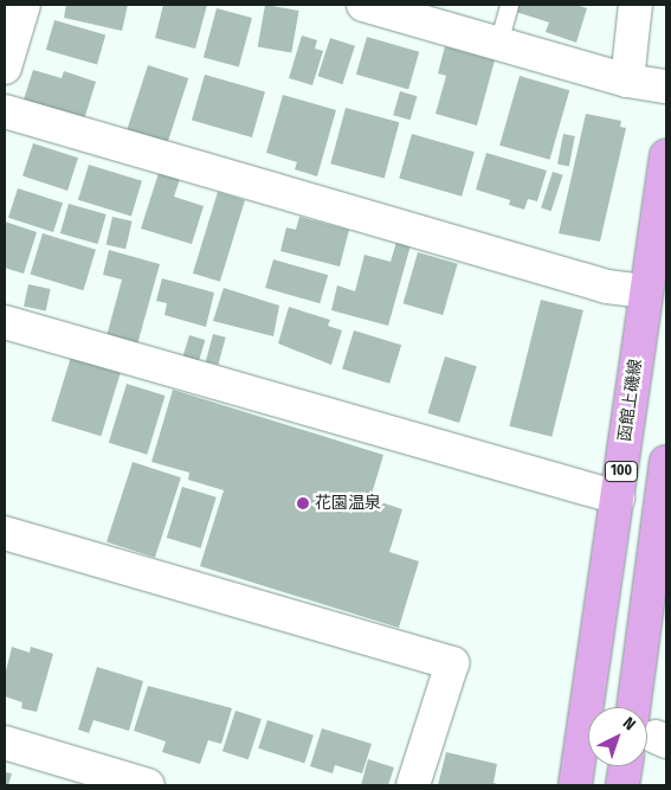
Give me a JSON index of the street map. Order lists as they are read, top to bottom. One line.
{"streets":{"main road":["函館上磯線","100"]},"places":["花園温泉"],"north":"top right"}
